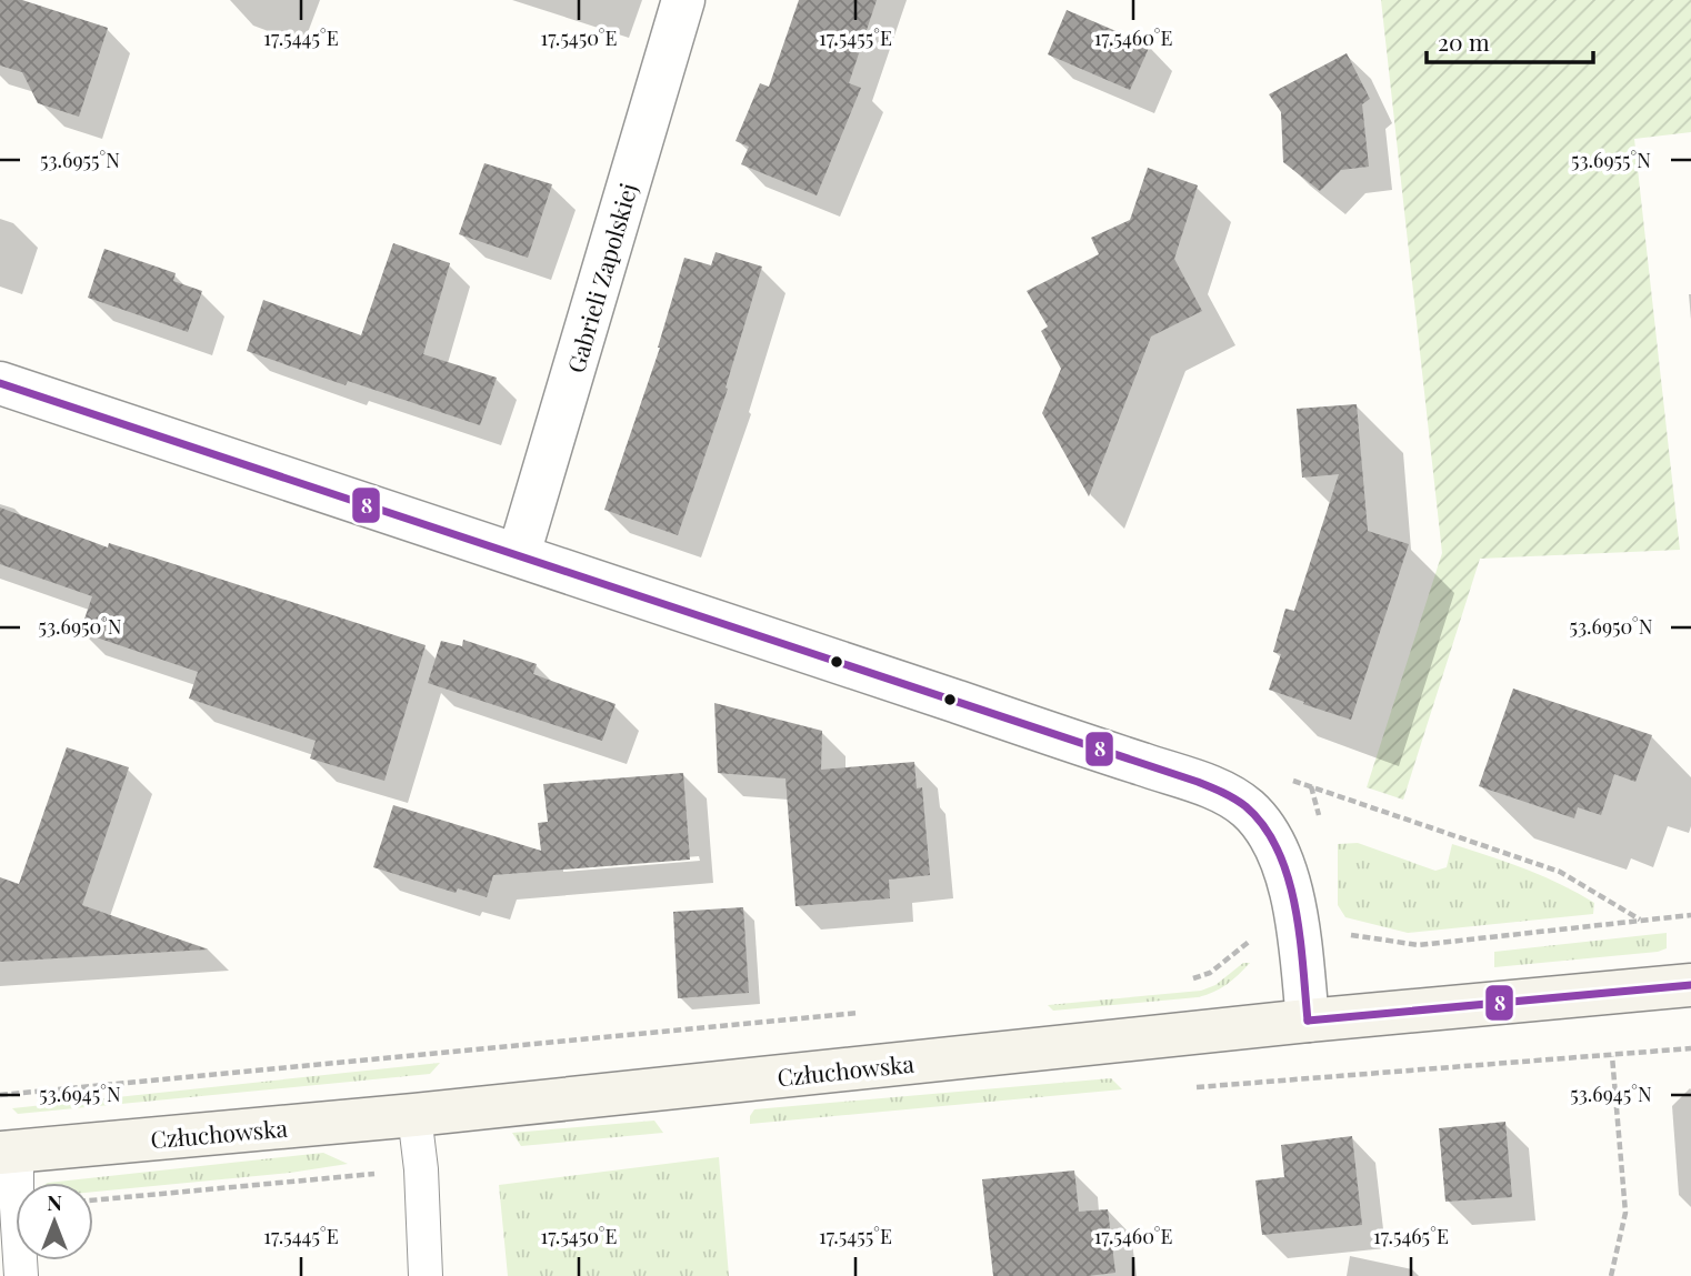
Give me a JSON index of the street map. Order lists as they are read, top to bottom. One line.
{"streets":{"main road":["Człuchowska"],"street":["Gabrieli Zapolskiej"]},"lines":["transit line 8"],"scale_bar":"20 m","north":"top","coordinates":["17.5445°E","17.5450°E","17.5455°E","17.5460°E","53.6955°N","53.6950°N","53.6945°N","17.5465°E"]}
